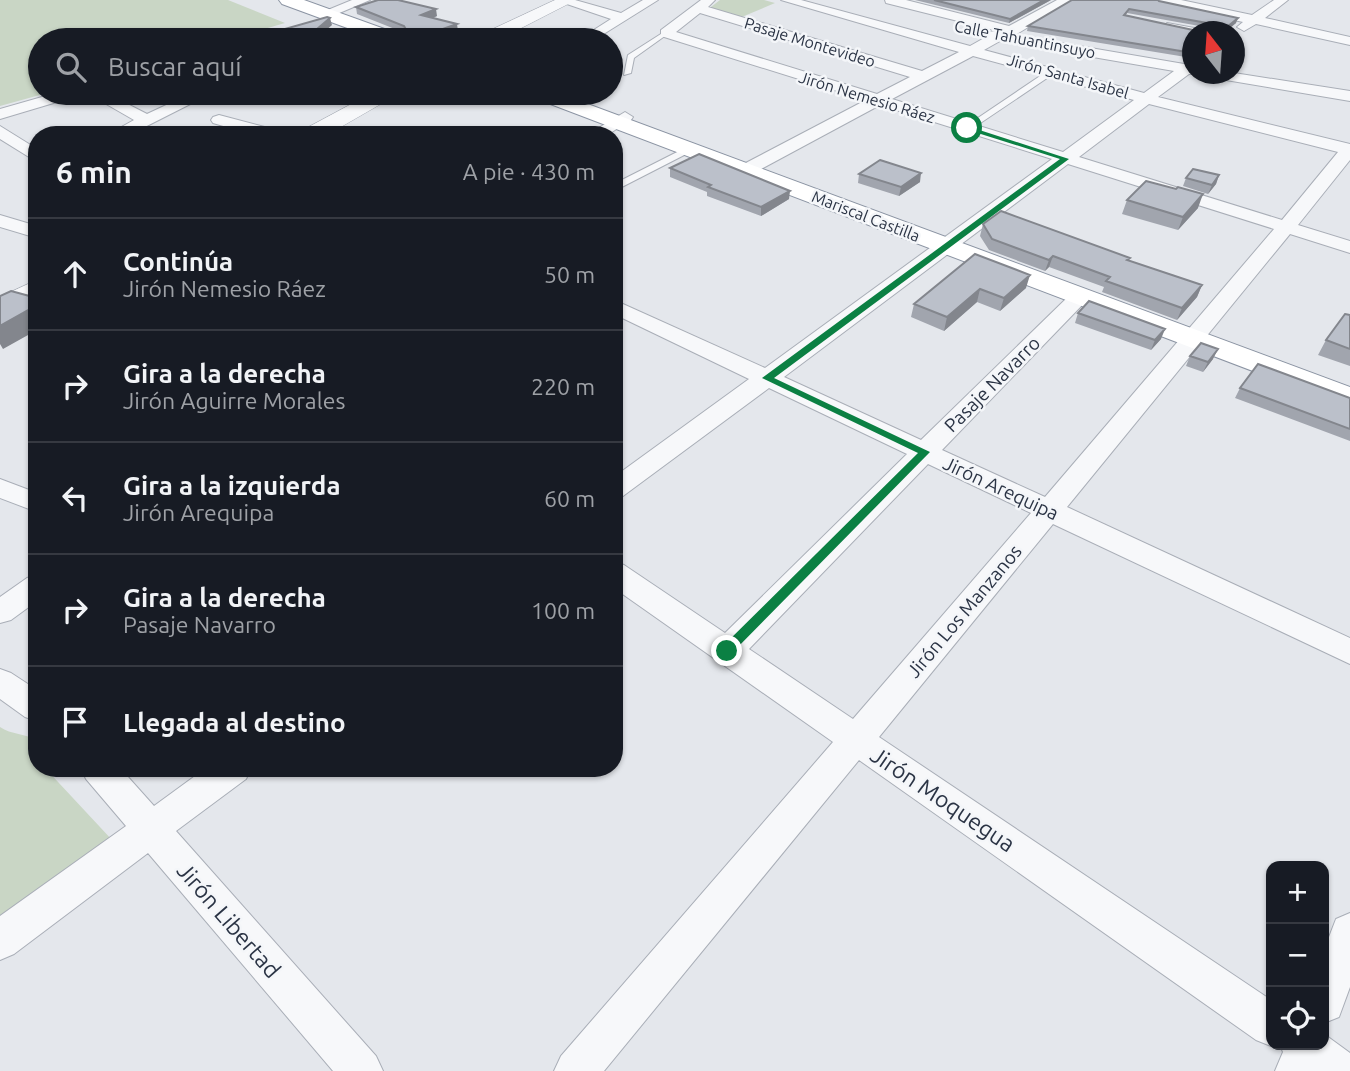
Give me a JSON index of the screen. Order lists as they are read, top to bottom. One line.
{"streets":{"highway":["Mariscal Castilla"],"street":["Calle Tahuantinsuyo","Pasaje Montevideo","Jirón Santa Isabel","Jirón Nemesio Ráez","Pasaje Navarro","Jirón Arequipa","Jirón Los Manzanos","Jirón Moquegua","Jirón Libertad"]},"crossings":[["Jirón Santa Isabel","Jirón Los Manzanos"],["Jirón Nemesio Ráez","Jirón Los Manzanos"],["Mariscal Castilla","Pasaje Navarro"],["Mariscal Castilla","Jirón Los Manzanos"],["Pasaje Navarro","Jirón Arequipa"],["Pasaje Navarro","Jirón Moquegua"],["Jirón Arequipa","Jirón Los Manzanos"],["Jirón Los Manzanos","Jirón Moquegua"]],"north":"top","page":{"search":"Buscar aquí","heading":["6 min","A pie · 430 m"],"list":[["Continúa","Jirón Nemesio Ráez","50 m"],["Gira a la derecha","Jirón Aguirre Morales","220 m"],["Gira a la izquierda","Jirón Arequipa","60 m"],["Gira a la derecha","Pasaje Navarro","100 m"],"Llegada al destino"],"map_buttons":["+","−"]}}
